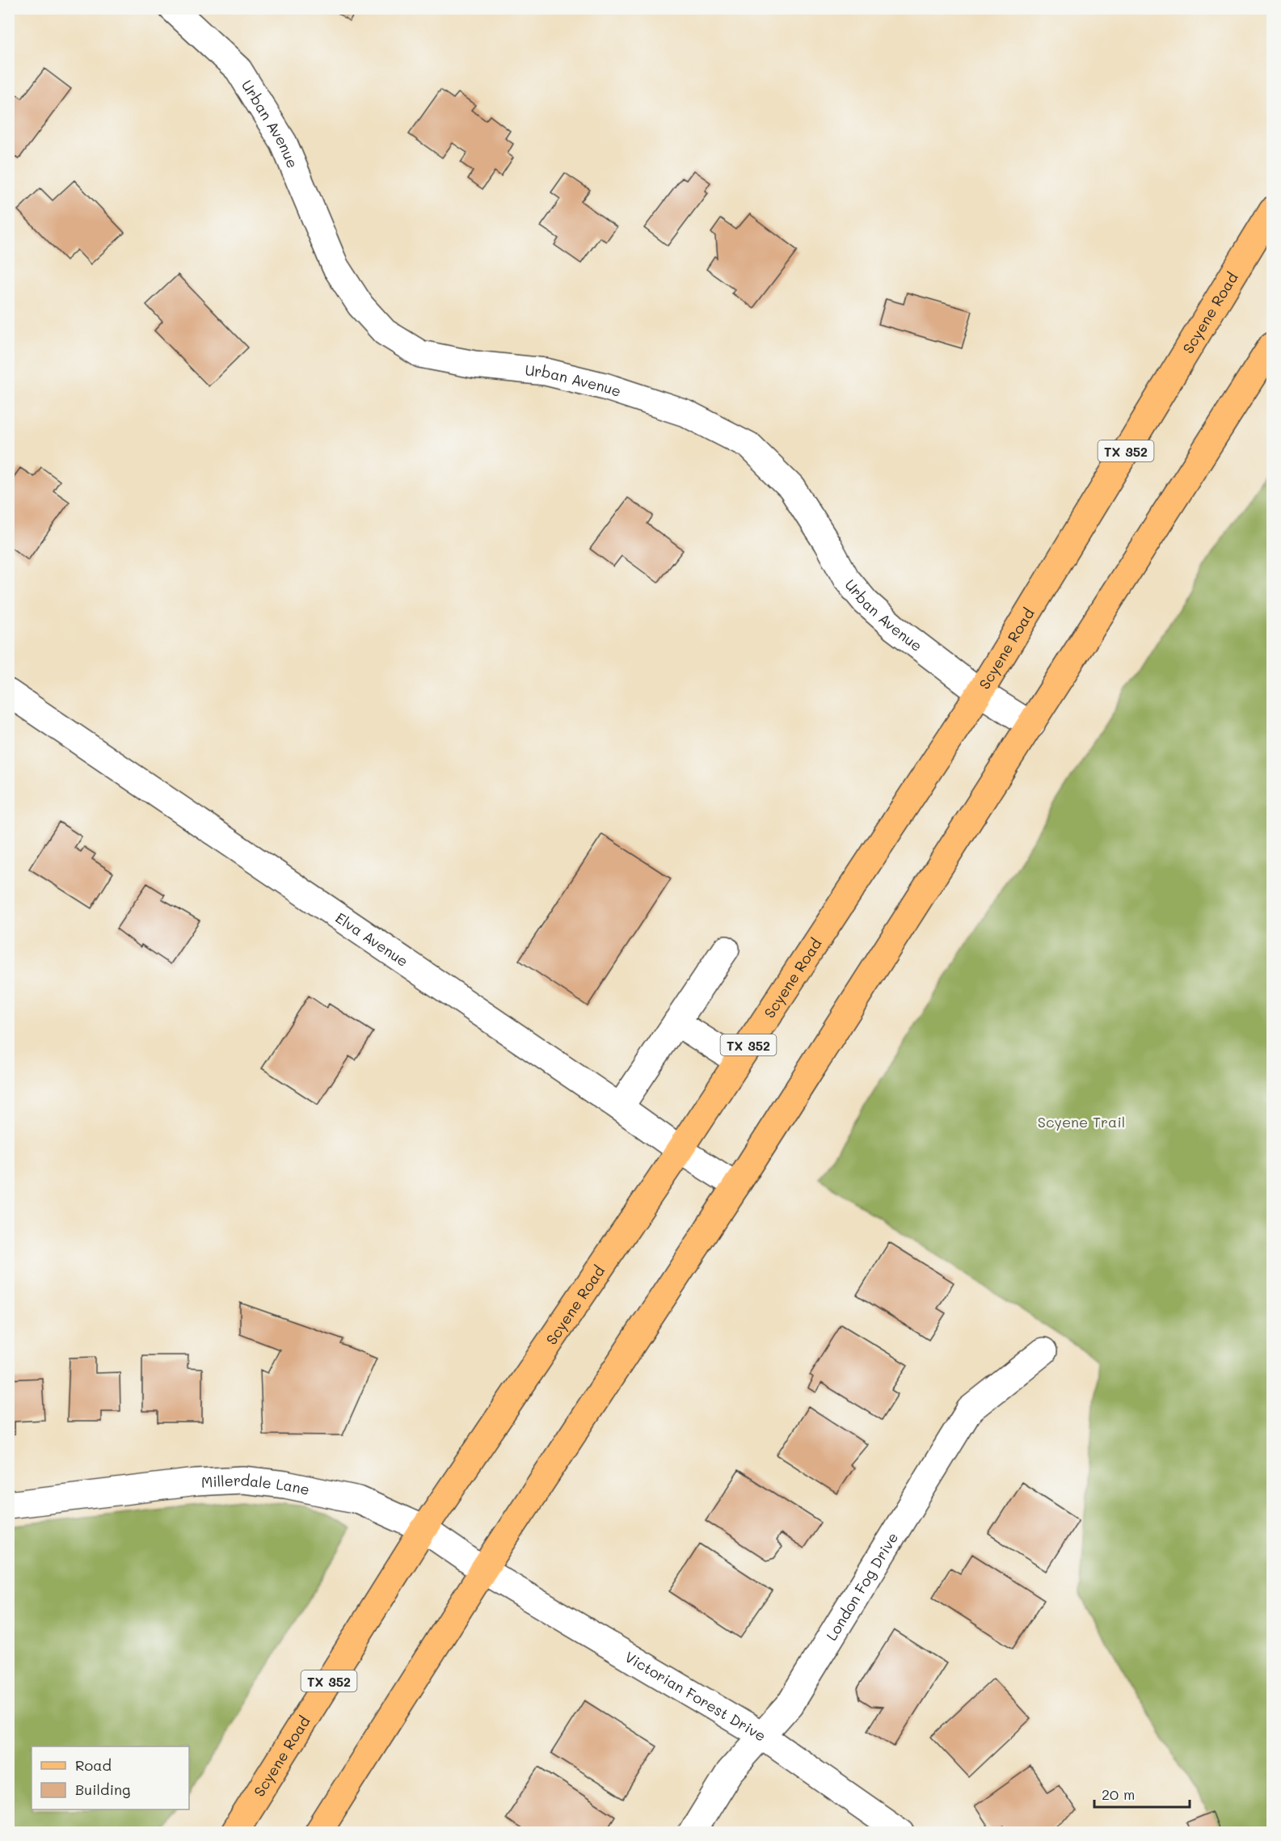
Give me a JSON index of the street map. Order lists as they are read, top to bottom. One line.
{"streets":{"main road":["Scyene Road","TX 352"],"street":["Urban Avenue","Elva Avenue","Millerdale Lane","London Fog Drive","Victorian Forest Drive"]},"crossings":[["Urban Avenue","Scyene Road"],["Scyene Road","Elva Avenue"],["Scyene Road","Millerdale Lane"],["Millerdale Lane","Victorian Forest Drive"],["London Fog Drive","Victorian Forest Drive"]],"parks":["Scyene Trail"],"legend":["Road","Building"],"scale_bar":"20 m"}
